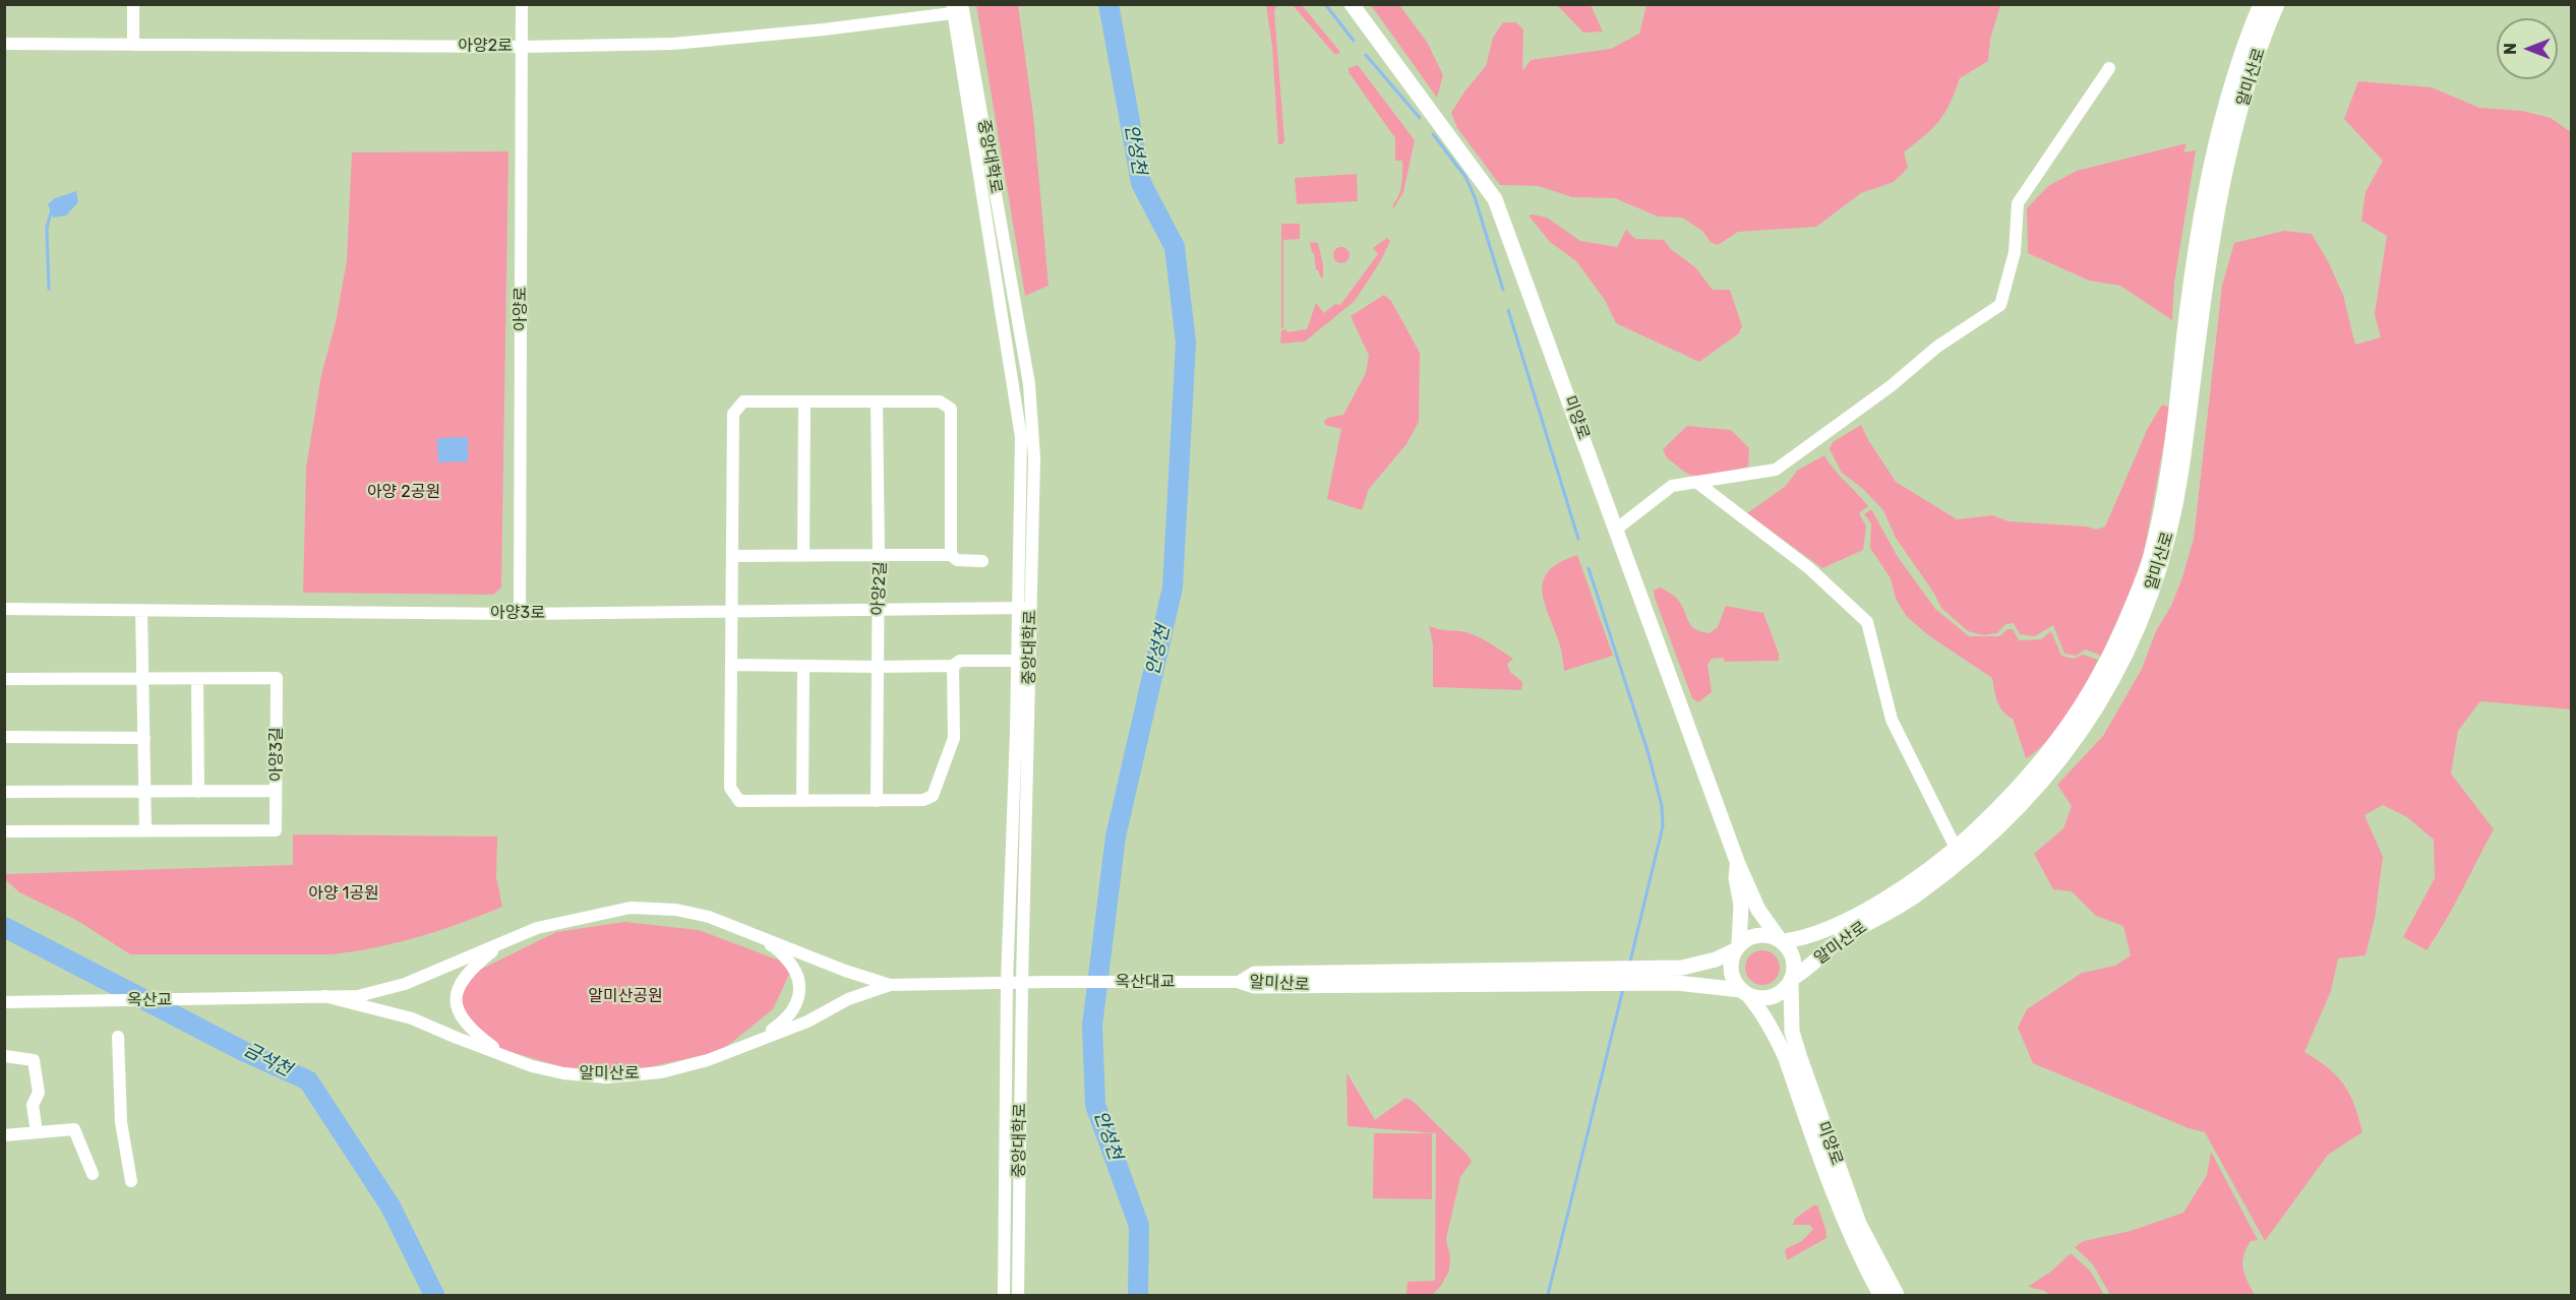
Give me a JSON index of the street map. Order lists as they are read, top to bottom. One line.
{"streets":{"main road":["알미산로","미양로"],"street":["아양2로","중앙대학로","아양로","아양2길","아양3로","아양3길","옥산대교","옥산교"]},"crossings":[["아양2로","중앙대학로"],["아양2로","아양로"],["알미산로","중앙대학로"],["알미산로","미양로"],["알미산로","옥산대교"],["알미산로","옥산교"],["중앙대학로","아양3로"],["아양로","아양3로"],["아양2길","아양3로"]],"water":["안성천","금석천"],"parks":["아양 2공원","아양 1공원","알미산공원"],"north":"left"}
